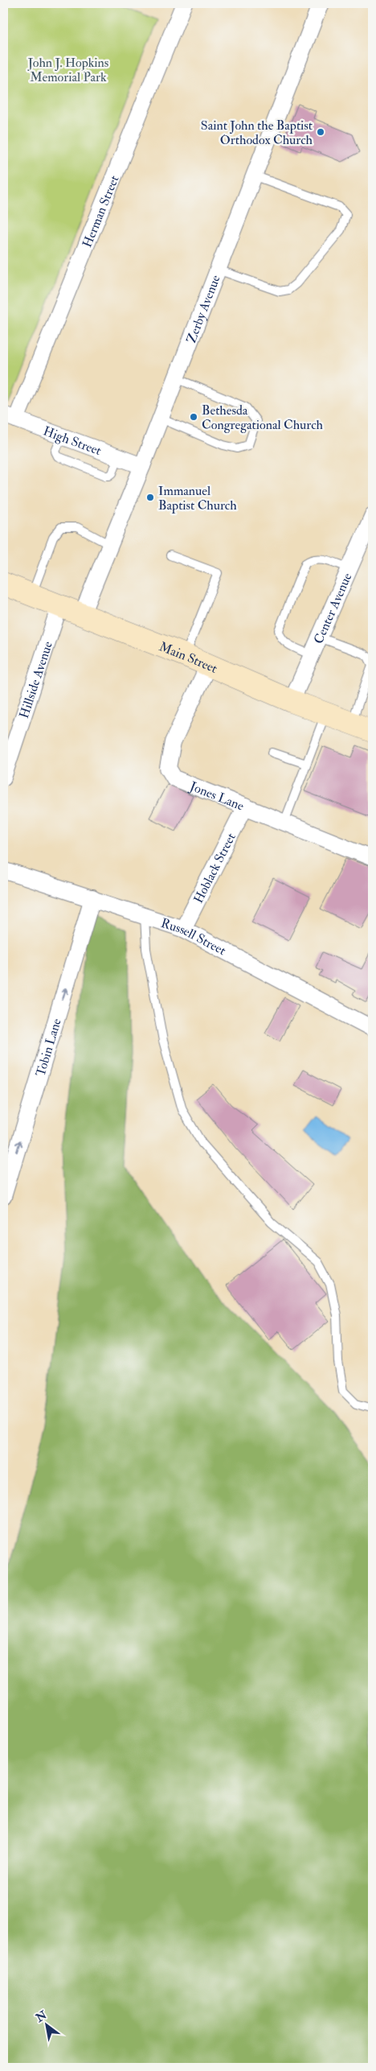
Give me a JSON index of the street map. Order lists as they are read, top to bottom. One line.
{"streets":{"street":["Herman Street","Zerby Avenue","High Street","Center Avenue","Main Street","Hillside Avenue","Jones Lane","Hoblack Street","Russell Street","Tobin Lane"]},"crossings":[["Herman Street","High Street"],["Zerby Avenue","High Street"],["Zerby Avenue","Main Street"],["Center Avenue","Main Street"],["Main Street","Hillside Avenue"],["Main Street","Jones Lane"],["Jones Lane","Hoblack Street"],["Hoblack Street","Russell Street"],["Russell Street","Tobin Lane"]],"one_way":["Tobin Lane"],"parks":["John J. Hopkins Memorial Park"],"places":["Saint John the Baptist Orthodox Church","Bethesda Congregational Church","Immanuel Baptist Church"],"north":"top left"}
